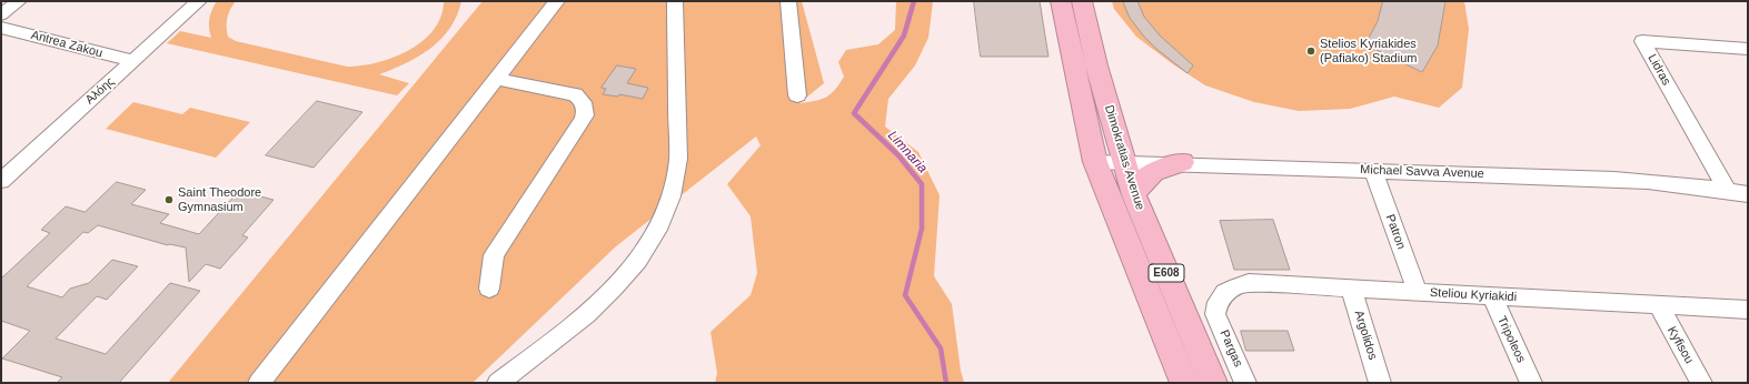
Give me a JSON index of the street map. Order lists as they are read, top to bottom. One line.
{"streets":{"highway":["Dimokratias Avenue","E608"],"street":["Antrea Zakou","Lidras","Αλόης","Michael Savva Avenue","Patron","Steliou Kyriakidi","Argolidos","Tripoleos","Kyfisou","Pargas"]},"crossings":[["Antrea Zakou","Αλόης"],["Lidras","Michael Savva Avenue"],["Dimokratias Avenue","Michael Savva Avenue"],["Michael Savva Avenue","Patron"],["Patron","Steliou Kyriakidi"],["Steliou Kyriakidi","Argolidos"],["Steliou Kyriakidi","Tripoleos"],["Steliou Kyriakidi","Kyfisou"],["Steliou Kyriakidi","Pargas"]],"water":["Limnaria"],"places":["Stelios Kyriakides (Pafiako) Stadium","Saint Theodore Gymnasium"]}
